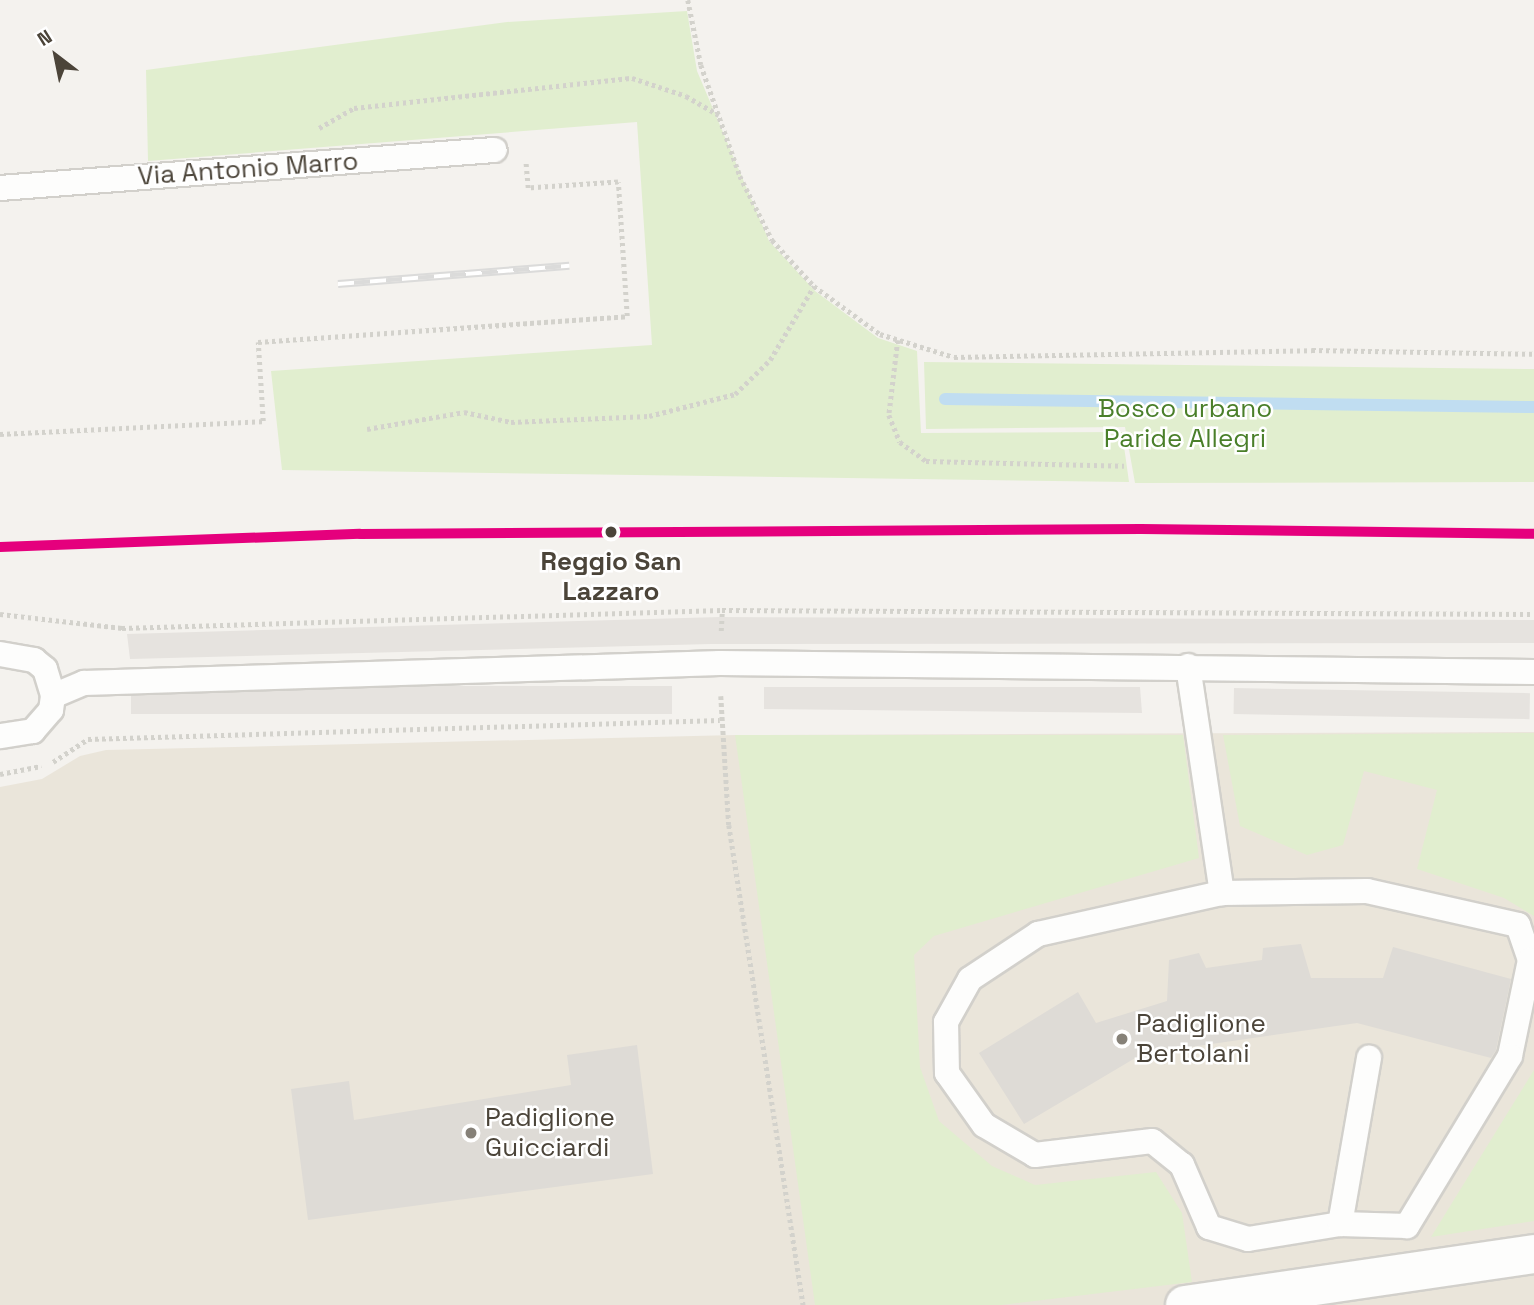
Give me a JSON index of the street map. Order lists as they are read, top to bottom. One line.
{"streets":{"lane":["Via Antonio Marro"]},"parks":["Bosco urbano Paride Allegri"],"places":["Reggio San Lazzaro","Padiglione Bertolani","Padiglione Guicciardi"],"north":"top left"}
